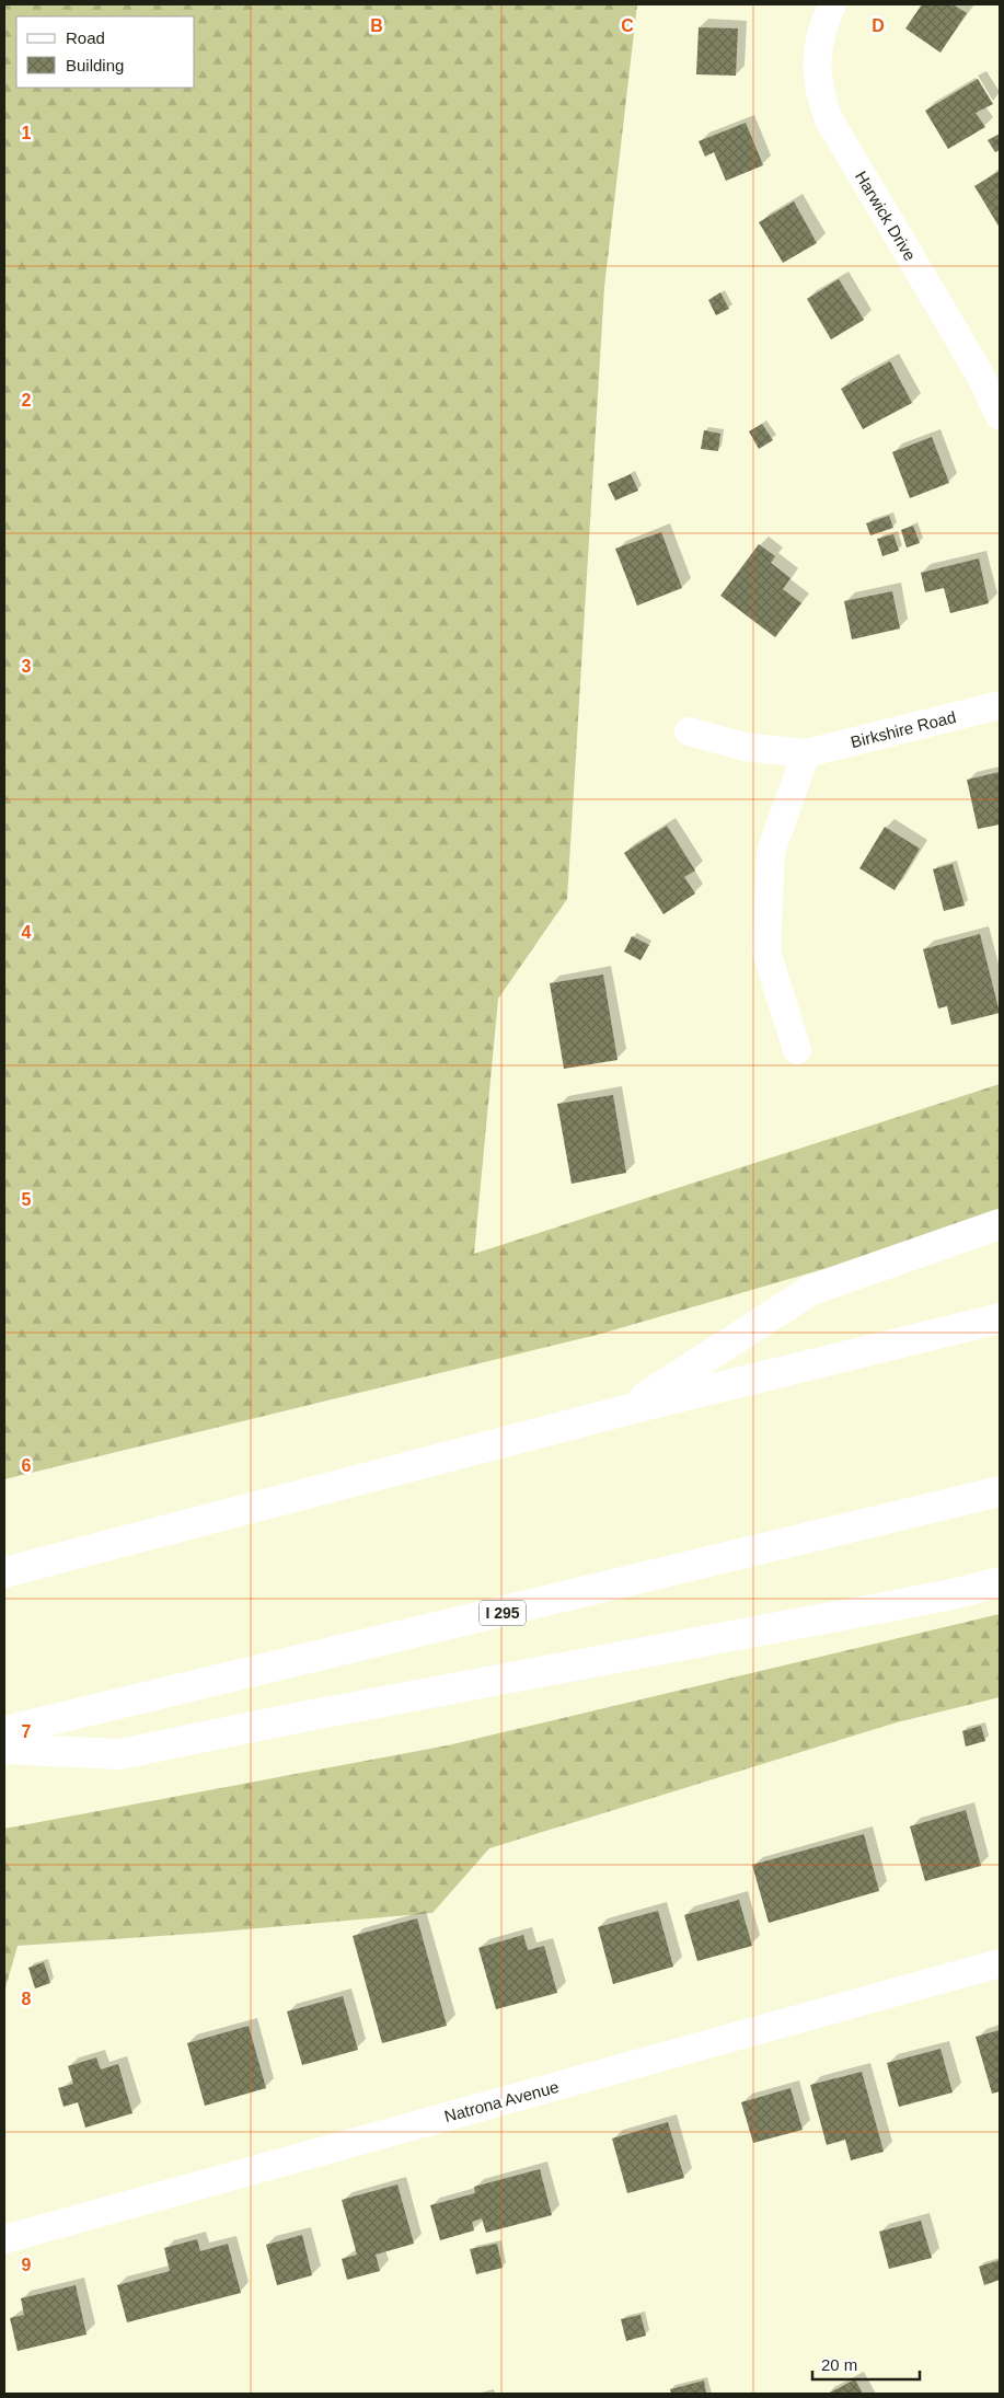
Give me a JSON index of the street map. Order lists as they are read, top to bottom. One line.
{"streets":{"highway":["I 295"],"street":["Harwick Drive","Birkshire Road","Natrona Avenue"]},"legend":["Road","Building"],"scale_bar":"20 m","grid":{"columns":["B","C","D"],"rows":["1","2","3","4","5","6","7","8","9"]}}
